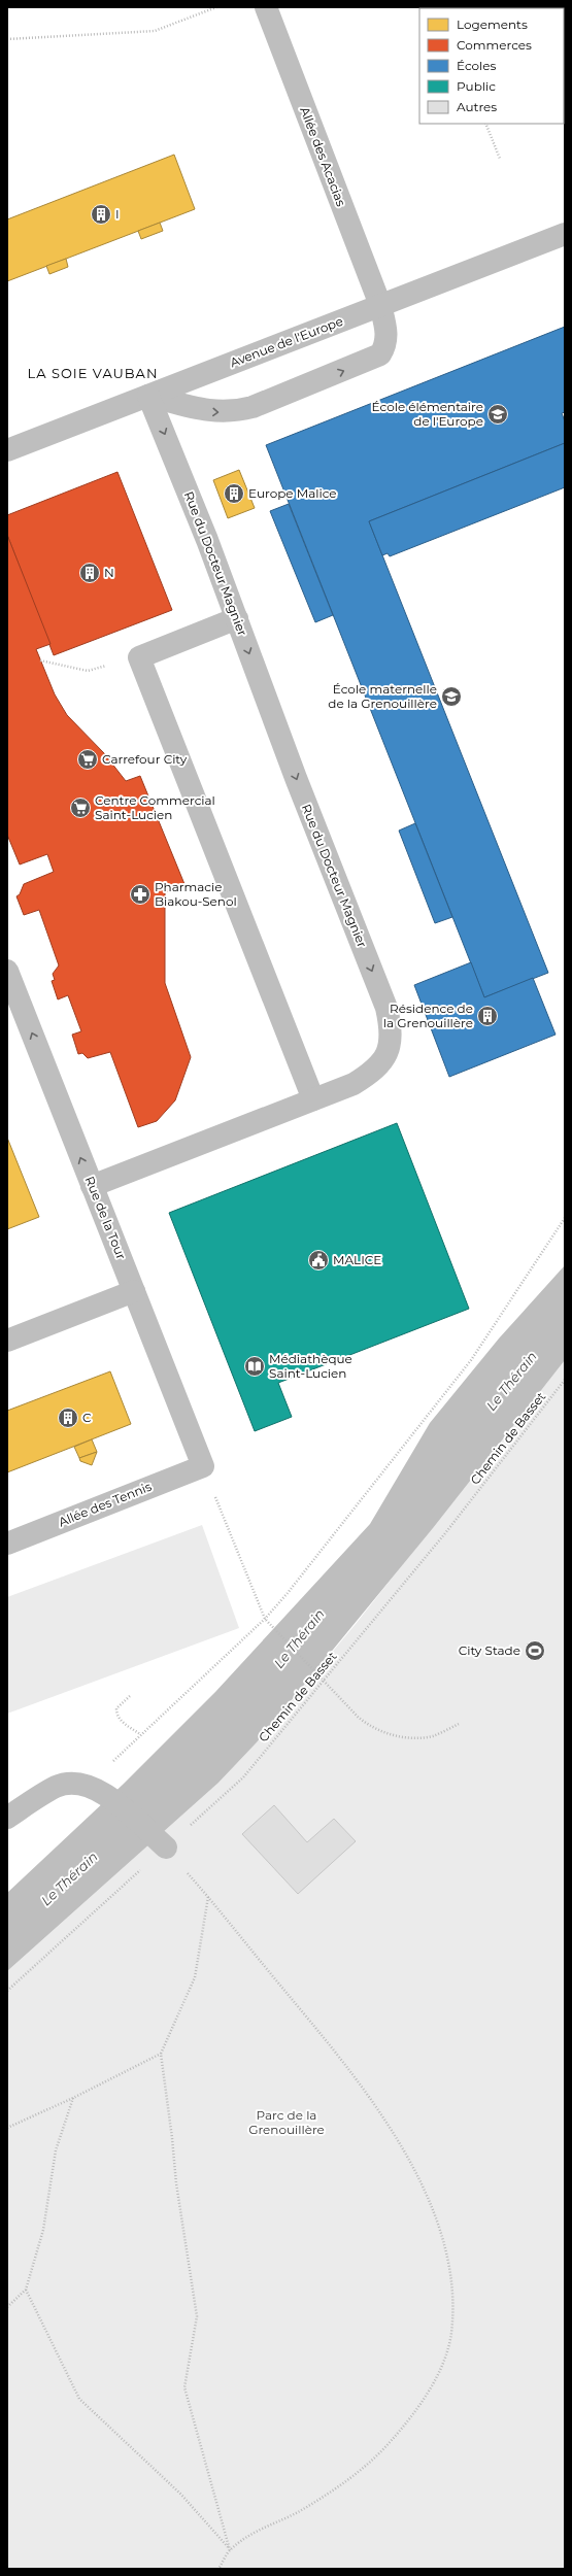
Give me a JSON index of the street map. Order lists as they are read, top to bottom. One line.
{"streets":{"street":["Allée des Acacias","Avenue de l'Europe","Rue du Docteur Magnier","Rue de la Tour","Allée des Tennis"],"path":["Chemin de Basset"]},"crossings":[["Allée des Acacias","Avenue de l'Europe"],["Allée des Acacias","Rue du Docteur Magnier"],["Avenue de l'Europe","Rue du Docteur Magnier"],["Rue du Docteur Magnier","Rue de la Tour"],["Rue de la Tour","Allée des Tennis"]],"one_way":["Allée des Acacias","Rue de la Tour"],"districts":["LA SOIE VAUBAN"],"water":["Le Thérain"],"parks":["Parc de la Grenouillère"],"places":{"building":["I","Europe Malice","N","Résidence de la Grenouillère","C"],"school or university":["École élémentaire de l'Europe","École maternelle de la Grenouillère"],"supermarket":["Carrefour City","Centre Commercial Saint-Lucien"],"pharmacy":["Pharmacie Biakou-Senol"],"public building":["MALICE"],"library":["Médiathèque Saint-Lucien"],"sports":["City Stade"]},"legend":["Logements","Commerces","Écoles","Public","Autres"]}
